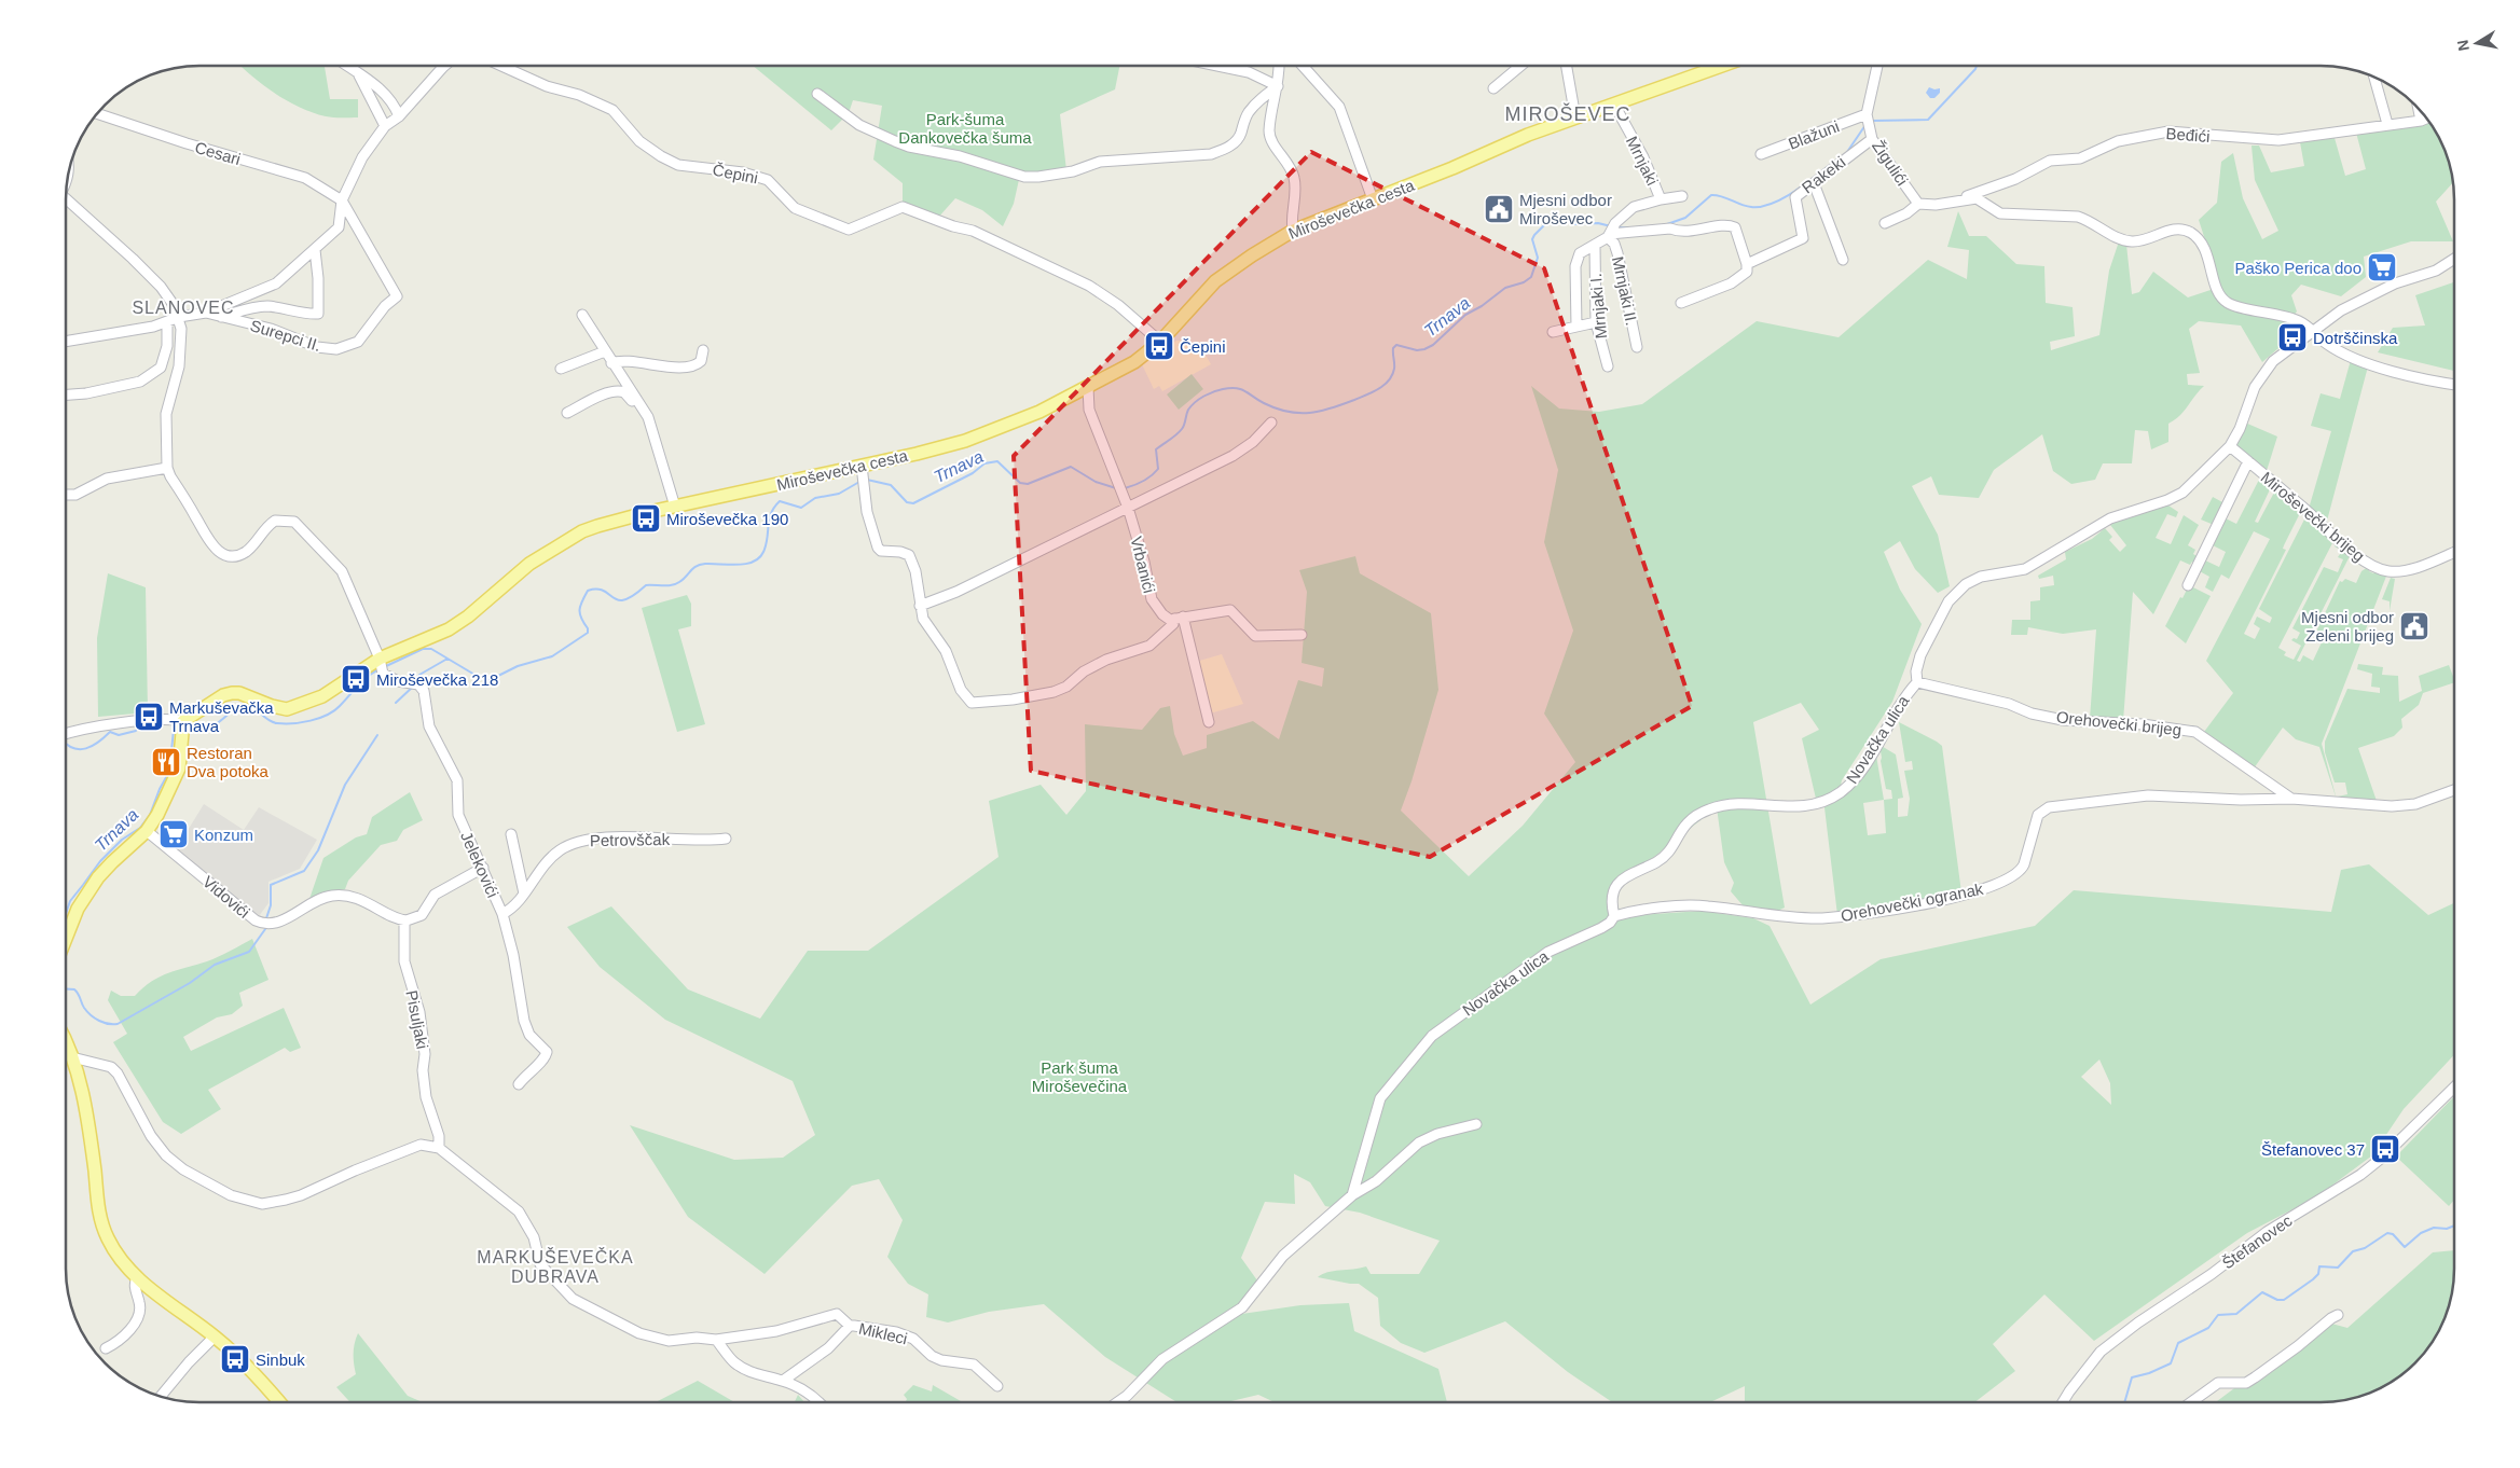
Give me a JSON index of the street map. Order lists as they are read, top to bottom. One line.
{"streets":{"main road":["Miroševečka cesta"],"street":["Blažuni","Beđići","Cesari","Mrnjaki","Žigulići","Čepini","Rakeki","Mrnjaki II.","Mrnjaki I.","Surepci II.","Miroševečki brijeg","Vrbanići","Orehovečki brijeg","Novačka ulica","Petrovščak","Jelekovići","Vidovići","Orehovečki ogranak","Pisuljaki","Štefanovec","Mikleci"]},"crossings":[["Blažuni","Žigulići"],["Cesari","Surepci II."],["Mrnjaki","Miroševečka cesta"],["Mrnjaki","Mrnjaki II."],["Mrnjaki","Mrnjaki I."],["Žigulići","Rakeki"],["Čepini","Miroševečka cesta"],["Miroševečka cesta","Vrbanići"],["Miroševečka cesta","Jelekovići"],["Miroševečki brijeg","Novačka ulica"],["Orehovečki brijeg","Novačka ulica"],["Orehovečki brijeg","Orehovečki ogranak"],["Novačka ulica","Orehovečki ogranak"],["Petrovščak","Jelekovići"],["Vidovići","Pisuljaki"]],"districts":["MIROŠEVEC","SLANOVEC","MARKUŠEVEČKA DUBRAVA"],"water":["Trnava"],"parks":["Park-šuma Dankovečka šuma","Park šuma Miroševečina"],"places":{"public building":["Mjesni odbor Miroševec","Mjesni odbor Zeleni brijeg"],"supermarket":["Paško Perica doo","Konzum"],"bus stop":["Dotrščinska","Čepini","Miroševečka 190","Miroševečka 218","Markuševačka Trnava","Štefanovec 37","Sinbuk"],"restaurant":["Restoran Dva potoka"]},"north":"left"}
